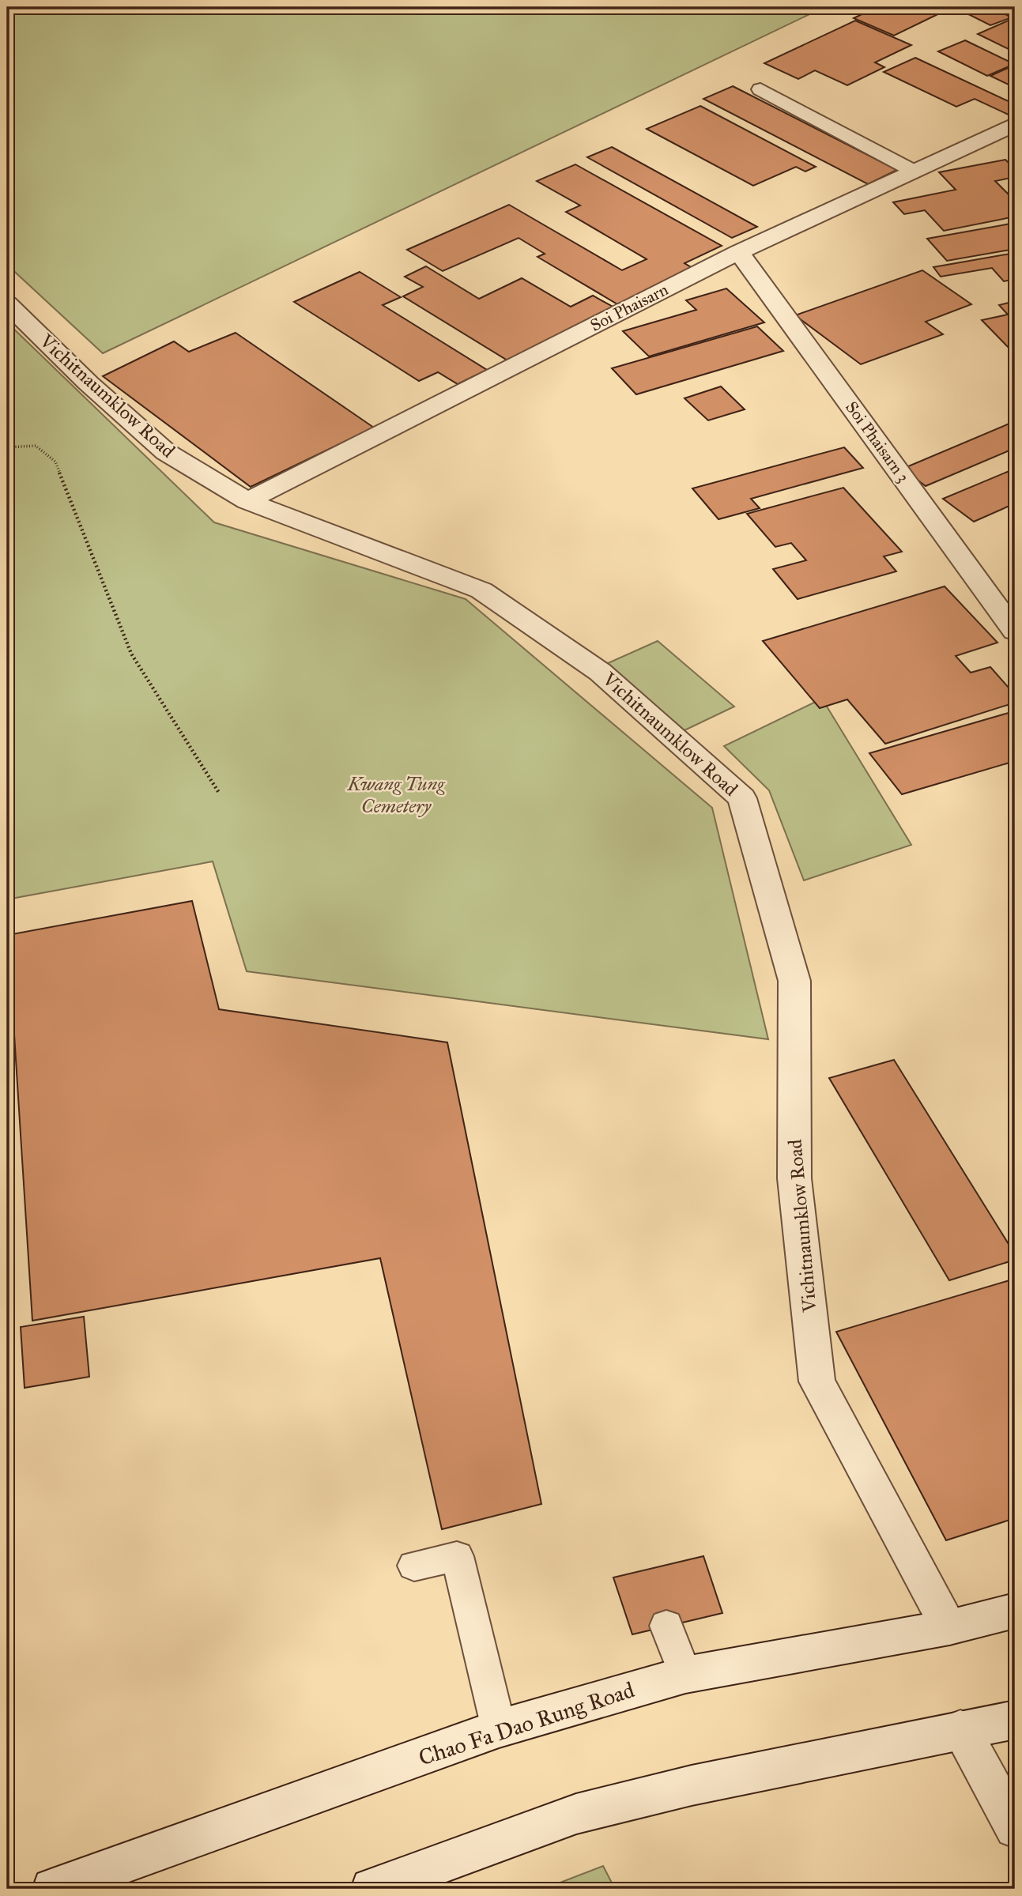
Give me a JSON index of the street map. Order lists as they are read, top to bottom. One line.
{"streets":{"street":["Soi Phaisarn","Vichitnaumklow Road","Soi Phaisarn 3","Chao Fa Dao Rung Road"]},"crossings":[["Soi Phaisarn","Vichitnaumklow Road"],["Soi Phaisarn","Soi Phaisarn 3"],["Vichitnaumklow Road","Chao Fa Dao Rung Road"]],"parks":["Kwang Tung Cemetery"]}
